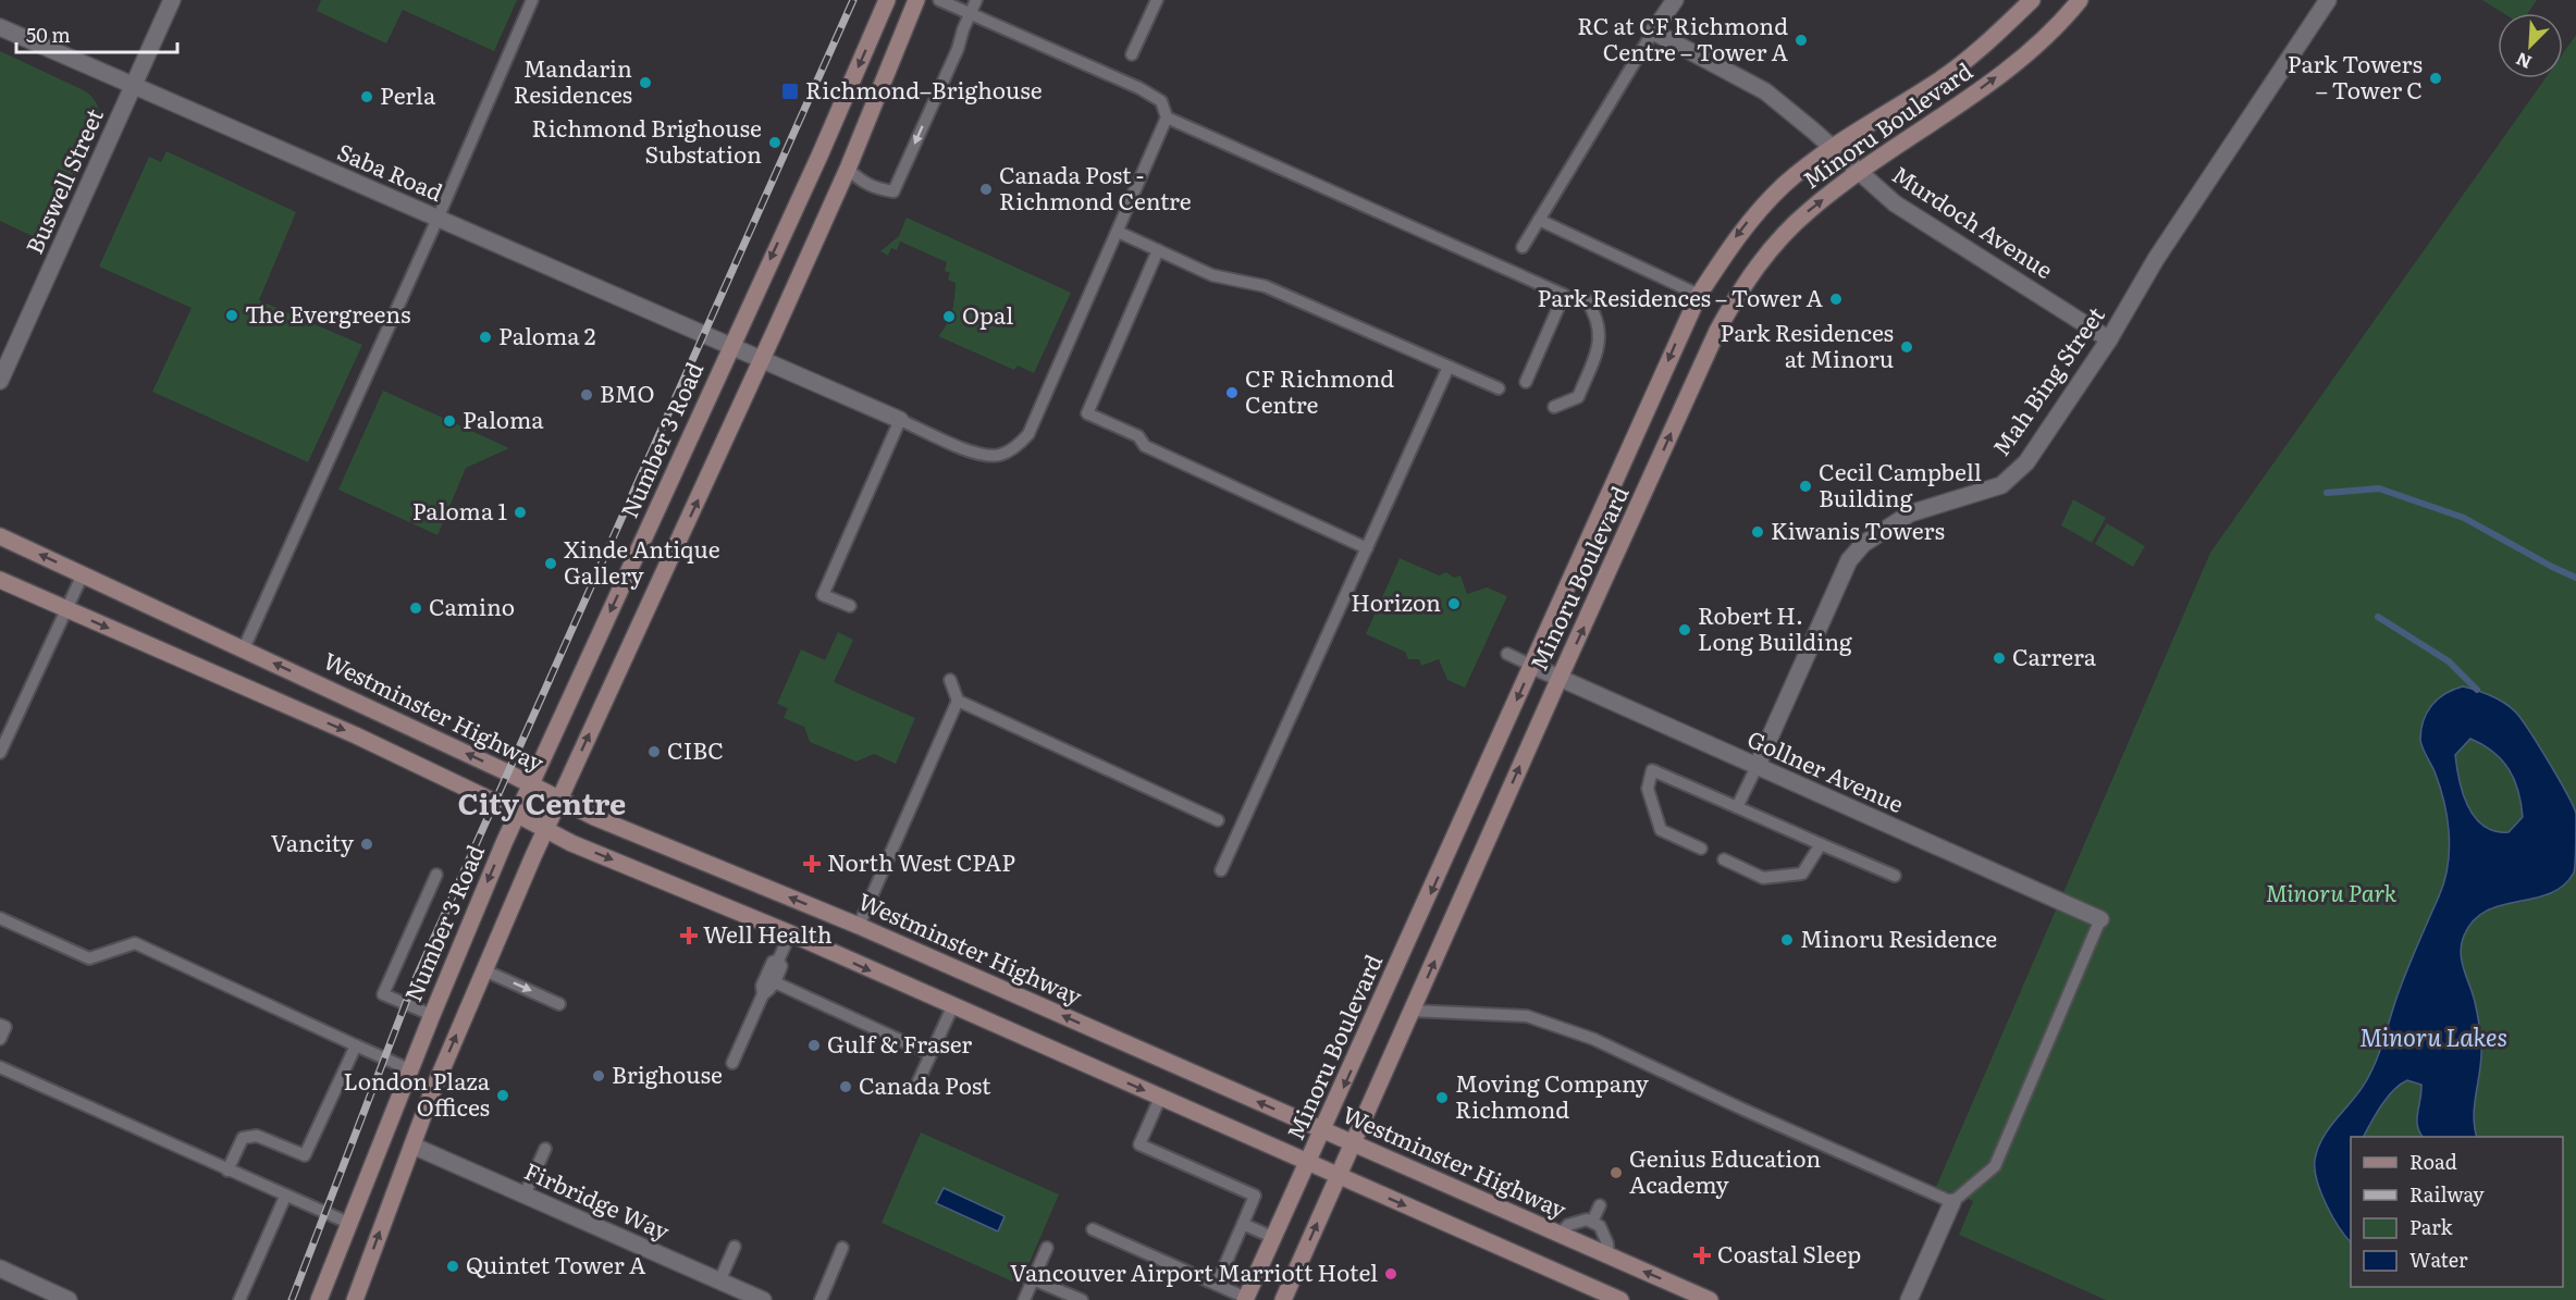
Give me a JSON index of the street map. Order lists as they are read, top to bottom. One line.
{"streets":{"main road":["Minoru Boulevard","Number 3 Road","Westminster Highway"],"street":["Saba Road","Buswell Street","Murdoch Avenue","Mah Bing Street","Gollner Avenue","Firbridge Way"]},"crossings":[["Minoru Boulevard","Murdoch Avenue"],["Minoru Boulevard","Westminster Highway"],["Minoru Boulevard","Gollner Avenue"],["Saba Road","Buswell Street"],["Saba Road","Number 3 Road"],["Murdoch Avenue","Mah Bing Street"],["Mah Bing Street","Gollner Avenue"],["Number 3 Road","Westminster Highway"]],"districts":["City Centre"],"water":["Minoru Lakes"],"parks":["Minoru Park"],"places":{"other":["RC at CF Richmond Centre – Tower A","Park Towers – Tower C","Mandarin Residences","Perla","Richmond Brighouse Substation","Canada Post - Richmond Centre","Park Residences – Tower A","The Evergreens","Opal","Paloma 2","Park Residences at Minoru","CF Richmond Centre","BMO","Paloma","Cecil Campbell Building","Paloma 1","Kiwanis Towers","Xinde Antique Gallery","Horizon","Camino","Robert H. Long Building","Carrera","CIBC","Vancity","Minoru Residence","Gulf & Fraser","Brighouse","Canada Post","London Plaza Offices","Moving Company Richmond","Genius Education Academy","Quintet Tower A","Vancouver Airport Marriott Hotel"],"transit":["Richmond–Brighouse"],"health":["North West CPAP","Well Health","Coastal Sleep"]},"legend":["Road","Railway","Park","Water"],"scale_bar":"50 m","north":"bottom left"}
